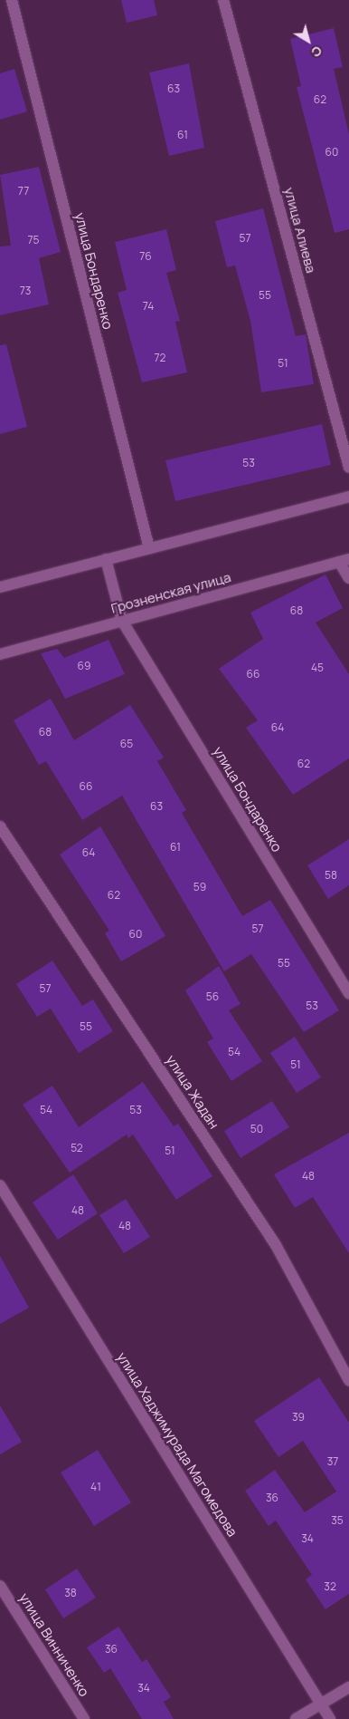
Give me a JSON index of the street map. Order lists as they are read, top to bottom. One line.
{"streets":{"street":["улица Алиева","улица Бондаренко","Грозненская улица","улица Жадан","улица Хаджимурада Магомедова","улица Винниченко"]},"crossings":[["улица Бондаренко","Грозненская улица"]],"house_numbers":["63","62","61","60","77","57","75","76","73","55","74","72","51","53","68","69","45","66","64","68","65","62","66","63","61","64","58","59","62","57","60","55","57","56","53","55","54","51","54","53","50","52","51","48","48","48","39","37","41","36","35","34","32","38","36","34"],"north":"bottom right"}
